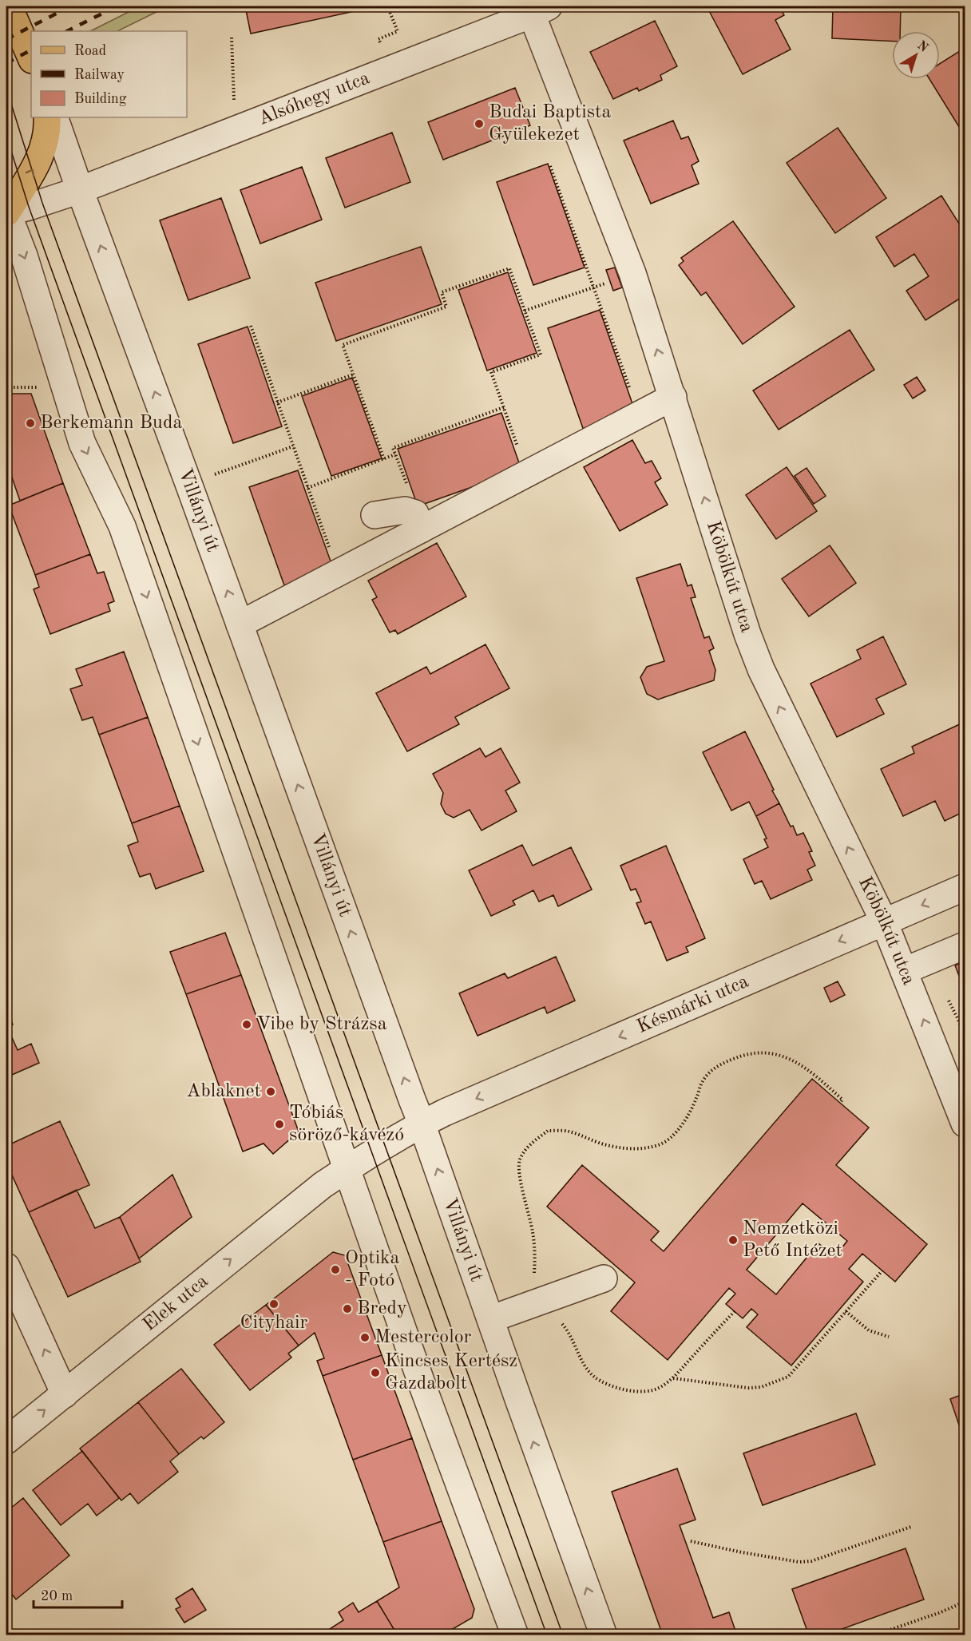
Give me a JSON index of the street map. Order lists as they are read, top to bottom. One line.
{"streets":{"street":["Alsóhegy utca","Villányi út","Köbölkút utca","Késmárki utca","Elek utca"]},"crossings":[["Alsóhegy utca","Villányi út"],["Alsóhegy utca","Köbölkút utca"],["Villányi út","Késmárki utca"],["Köbölkút utca","Késmárki utca"],["Késmárki utca","Elek utca"]],"one_way":["Köbölkút utca","Késmárki utca","Elek utca"],"places":["Budai Baptista Gyülekezet","Berkemann Buda","Vibe by Strázsa","Ablaknet","Tóbiás söröző-kávézó","Nemzetközi Pető Intézet","Optika - Fotó","Cityhair","Bredy","Mestercolor","Kincses Kertész Gazdabolt"],"legend":["Road","Railway","Building"],"scale_bar":"20 m","north":"top right"}
